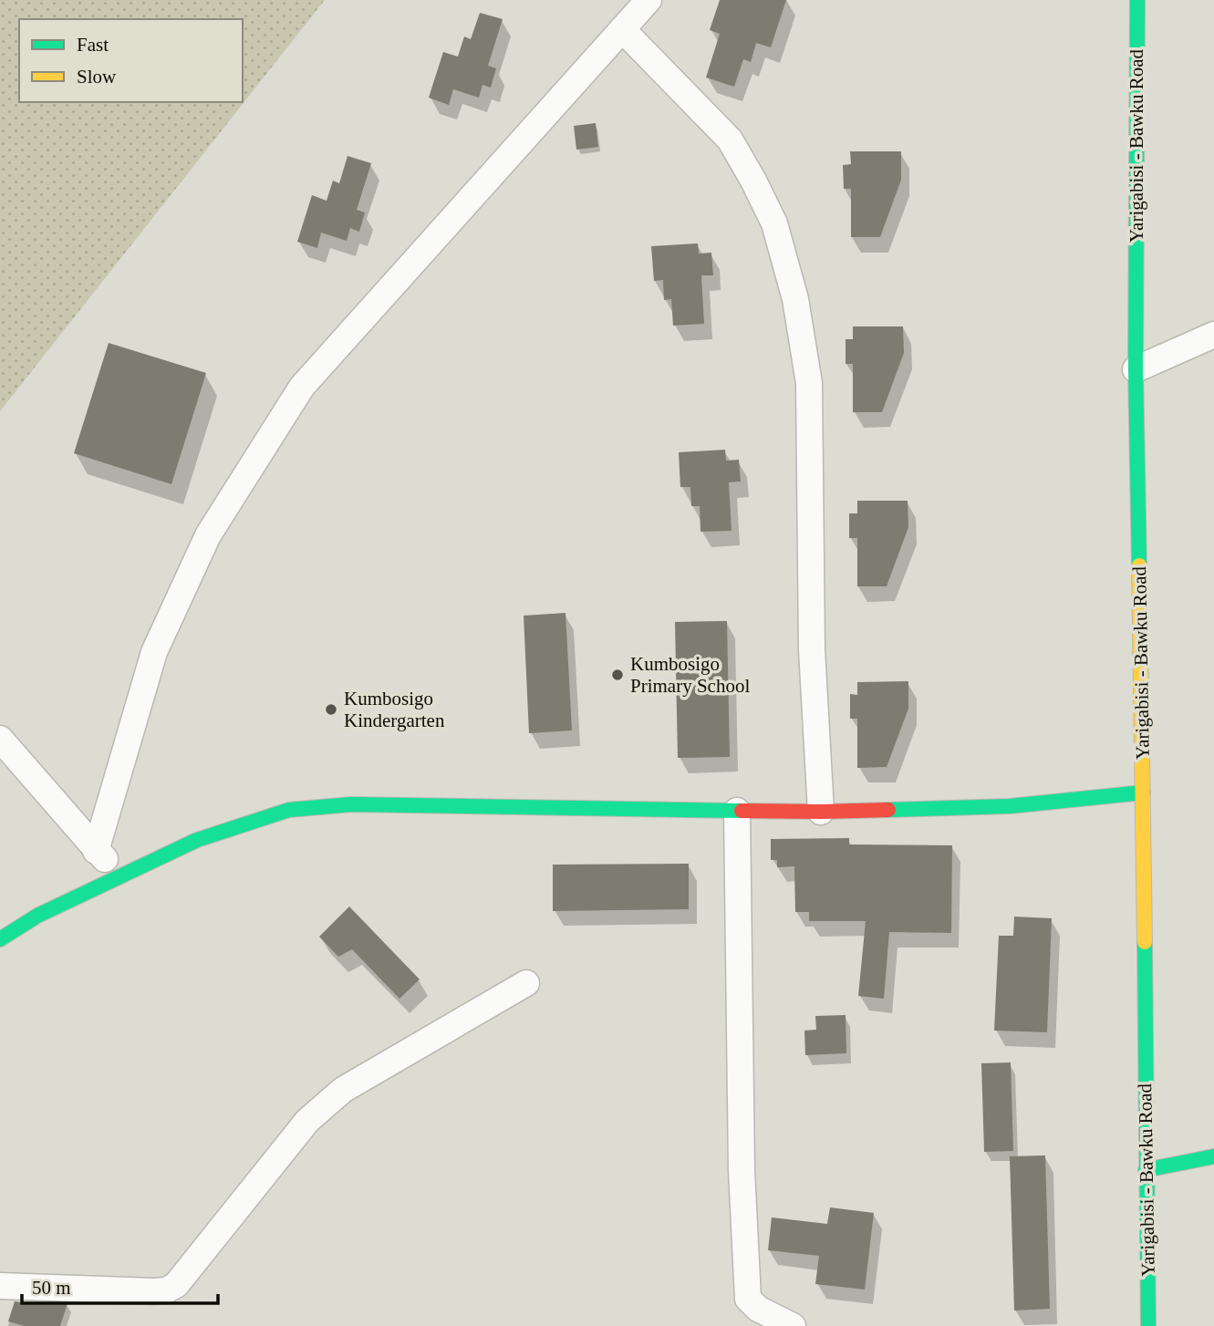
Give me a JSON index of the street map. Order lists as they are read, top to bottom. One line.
{"streets":{"main road":["Yarigabisi - Bawku Road"]},"places":["Kumbosigo Primary School","Kumbosigo Kindergarten"],"legend":["Fast","Slow"],"scale_bar":"50 m"}
